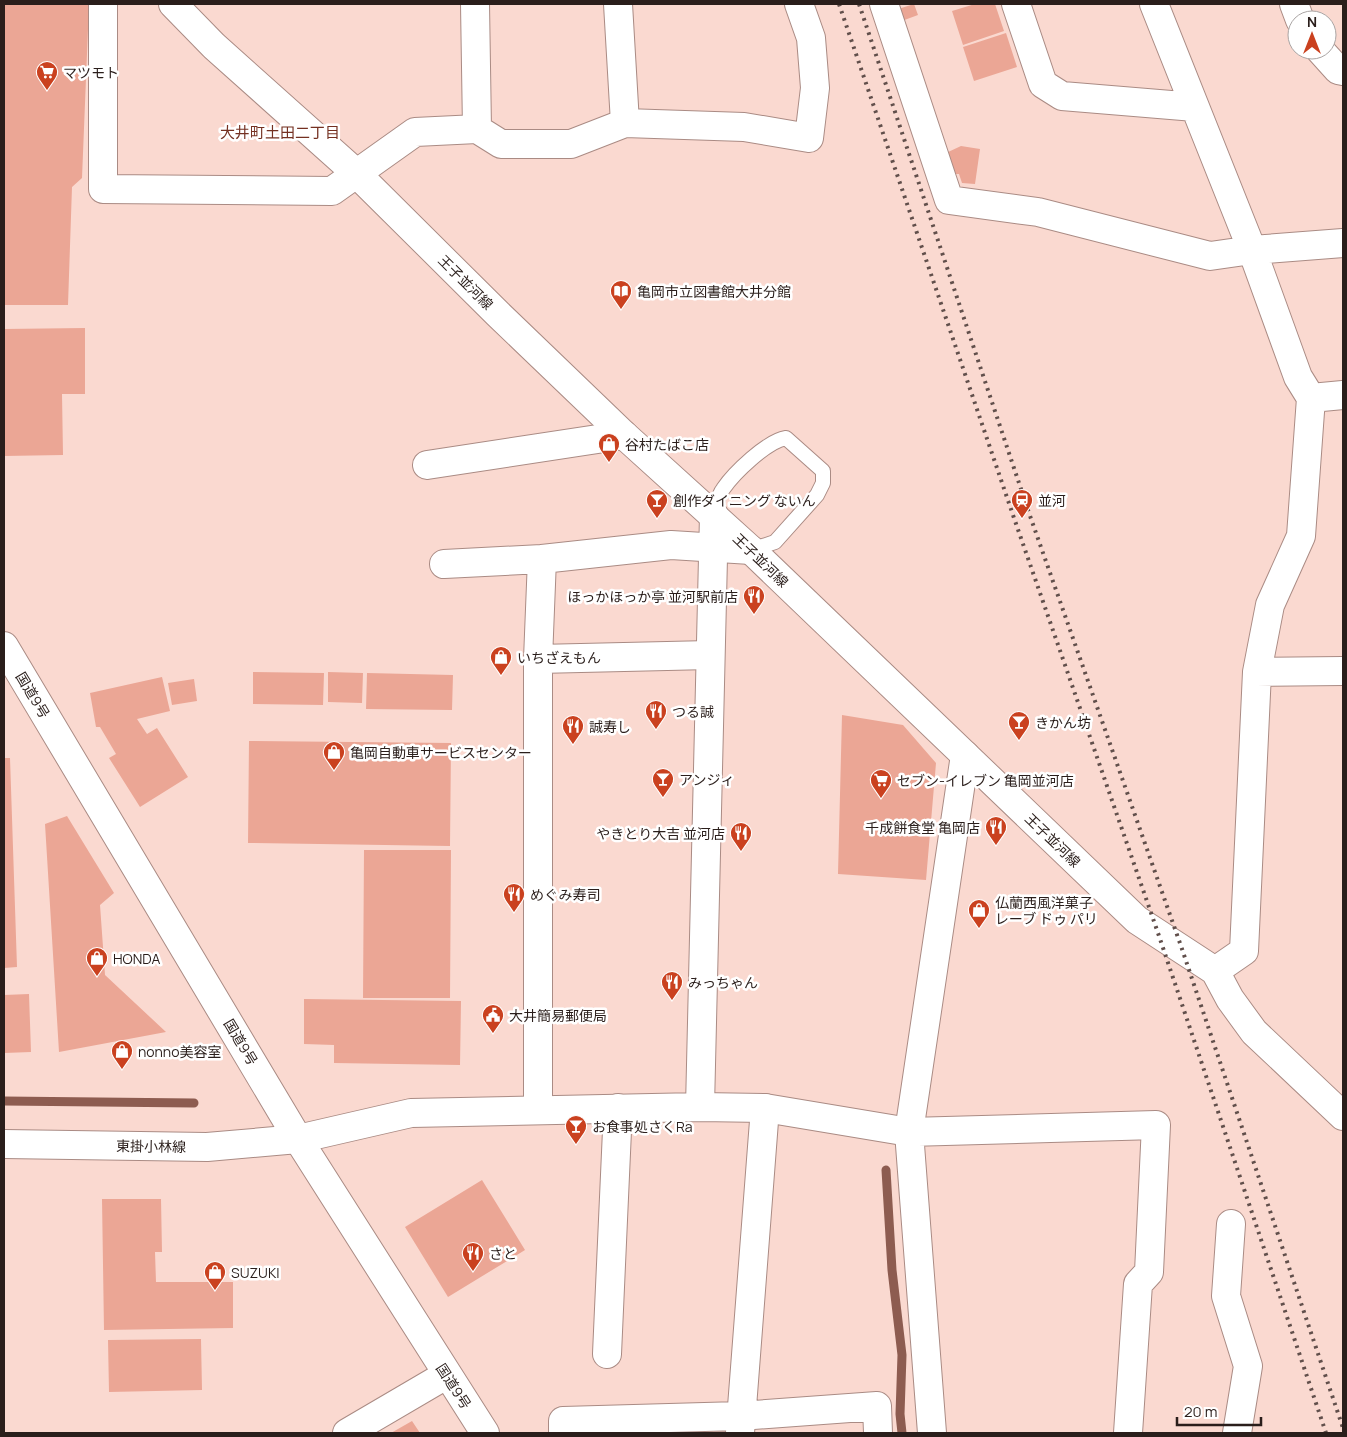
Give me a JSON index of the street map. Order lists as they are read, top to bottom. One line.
{"streets":{"main road":["王子並河線","国道9号","東掛小林線"]},"crossings":[["国道9号","東掛小林線"]],"districts":["大井町土田二丁目"],"places":{"supermarket":["マツモト","セブン-イレブン 亀岡並河店"],"library":["亀岡市立図書館大井分館"],"shop":["谷村たばこ店","いちざえもん","亀岡自動車サービスセンター","仏蘭西風洋菓子 レーブ ドゥ パリ","HONDA","nonno美容室","SUZUKI"],"bar":["創作ダイニング ないん","きかん坊","アンジィ","お食事処さくRa"],"station":["並河"],"restaurant":["ほっかほっか亭 並河駅前店","つる誠","誠寿し","千成餅食堂 亀岡店","やきとり大吉 並河店","めぐみ寿司","みっちゃん","さと"],"public building":["大井簡易郵便局"]},"scale_bar":"20 m","north":"top"}
